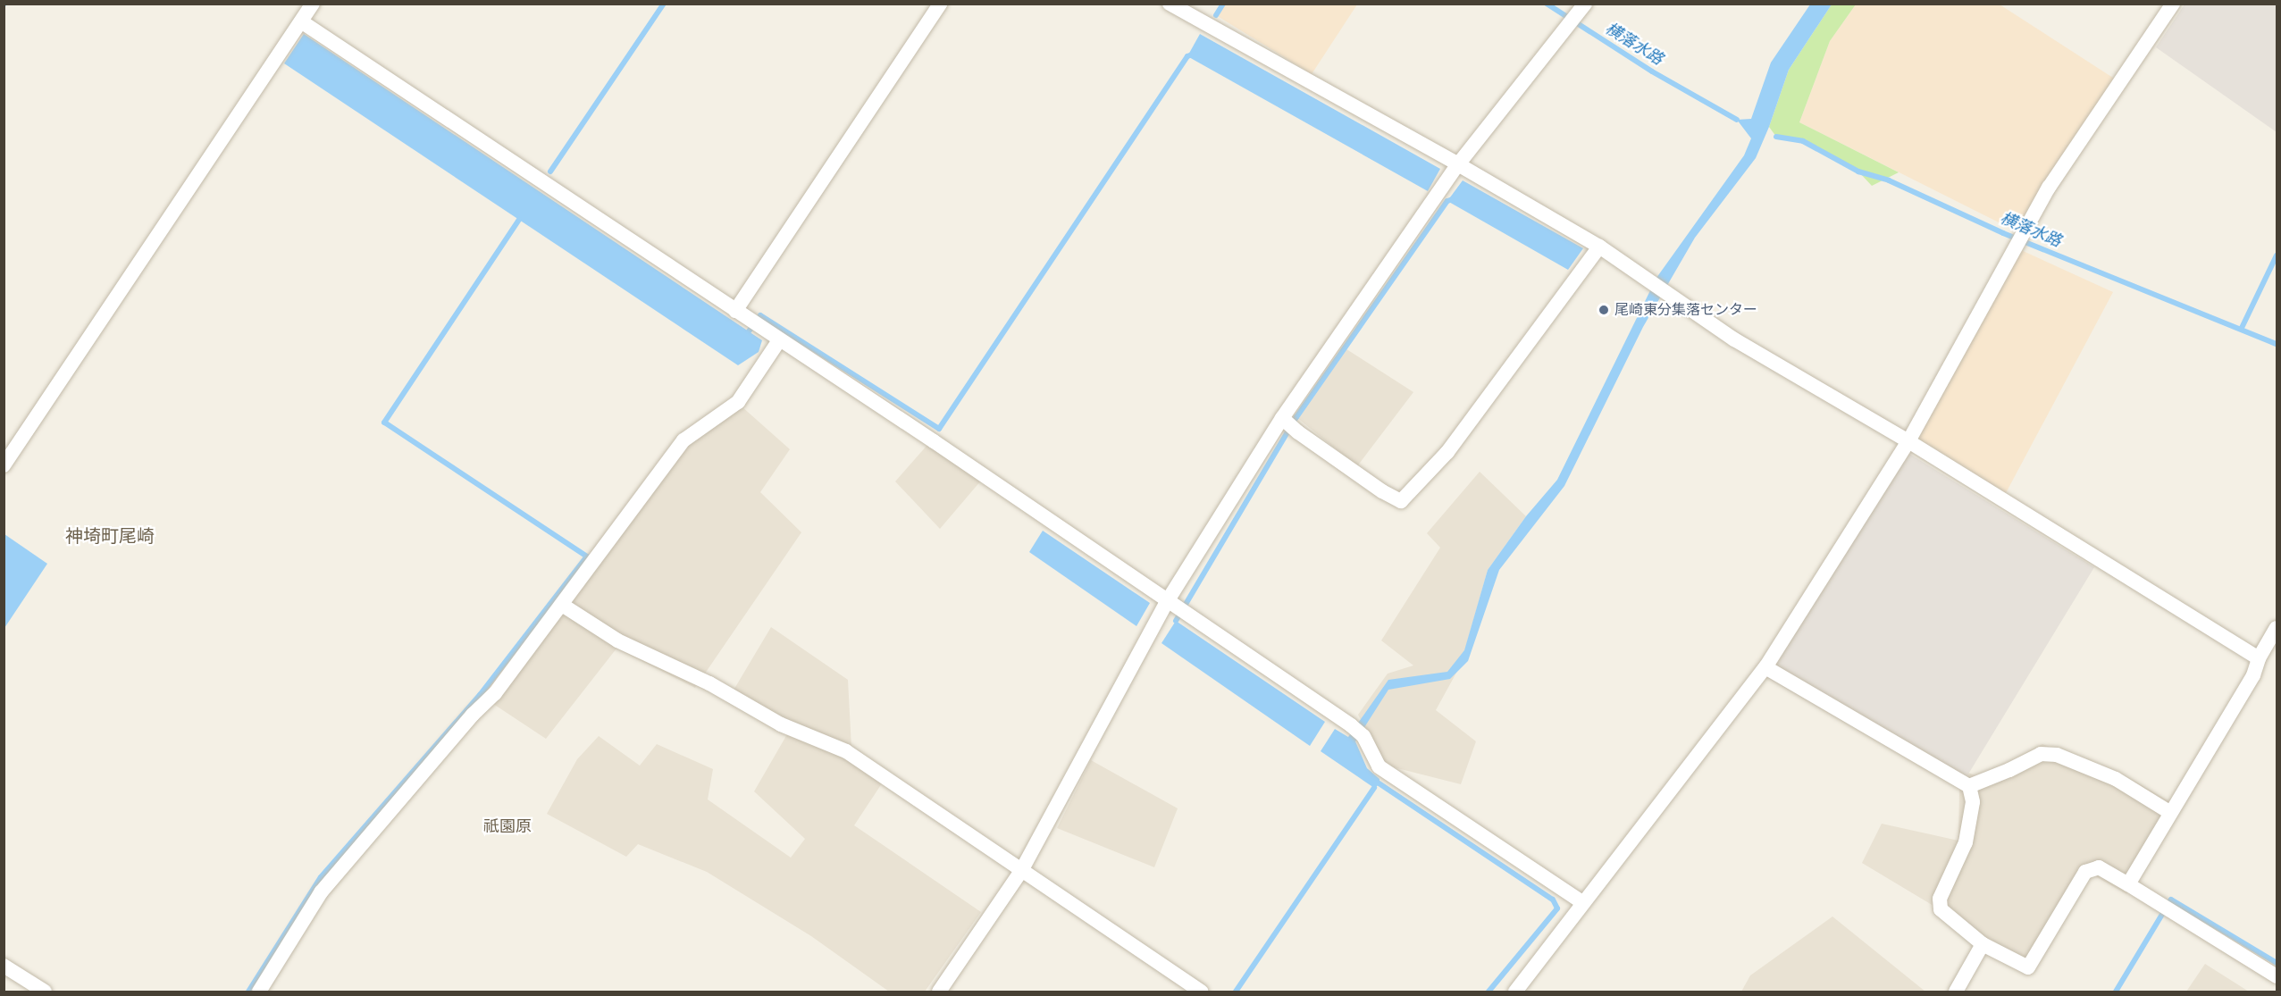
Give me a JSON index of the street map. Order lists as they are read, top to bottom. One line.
{"districts":["神埼町尾崎","祇園原"],"water":["横落水路"],"places":["尾崎東分集落センター"]}
